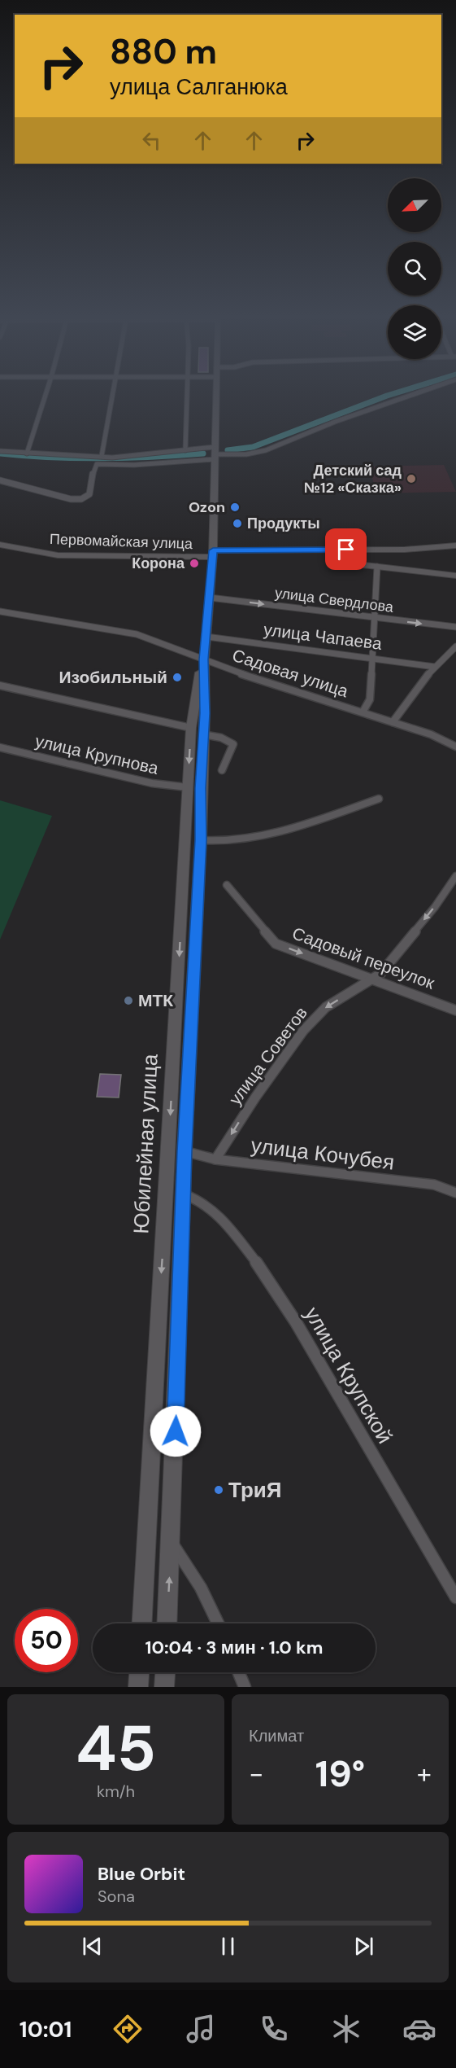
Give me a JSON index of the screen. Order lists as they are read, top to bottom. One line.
{"streets":{"main road":["Первомайская улица","Юбилейная улица"],"street":["улица Свердлова","улица Чапаева","Садовая улица","улица Крупнова","Садовый переулок","улица Советов","улица Кочубея","улица Крупской"]},"crossings":[["Первомайская улица","Юбилейная улица"],["улица Свердлова","Юбилейная улица"],["улица Чапаева","Юбилейная улица"],["Садовая улица","Юбилейная улица"],["улица Крупнова","Юбилейная улица"],["Садовый переулок","улица Советов"],["улица Советов","улица Кочубея"],["Юбилейная улица","улица Кочубея"],["Юбилейная улица","улица Крупской"]],"one_way":["улица Свердлова","Садовый переулок","улица Советов"],"places":["Детский сад №12 «Сказка»","Ozon","Продукты","Корона","Изобильный","МТК","ТриЯ"],"north":"bottom left","page":{"turn":["880 m","улица Салганюка"],"limit":"50","trip":"10:04 · 3 мин · 1.0 km","tile":[["45","km/h"],"Климат"],"heat":["−","19°","+"],"song":["Blue Orbit","Sona"],"tabs":"10:01"}}
